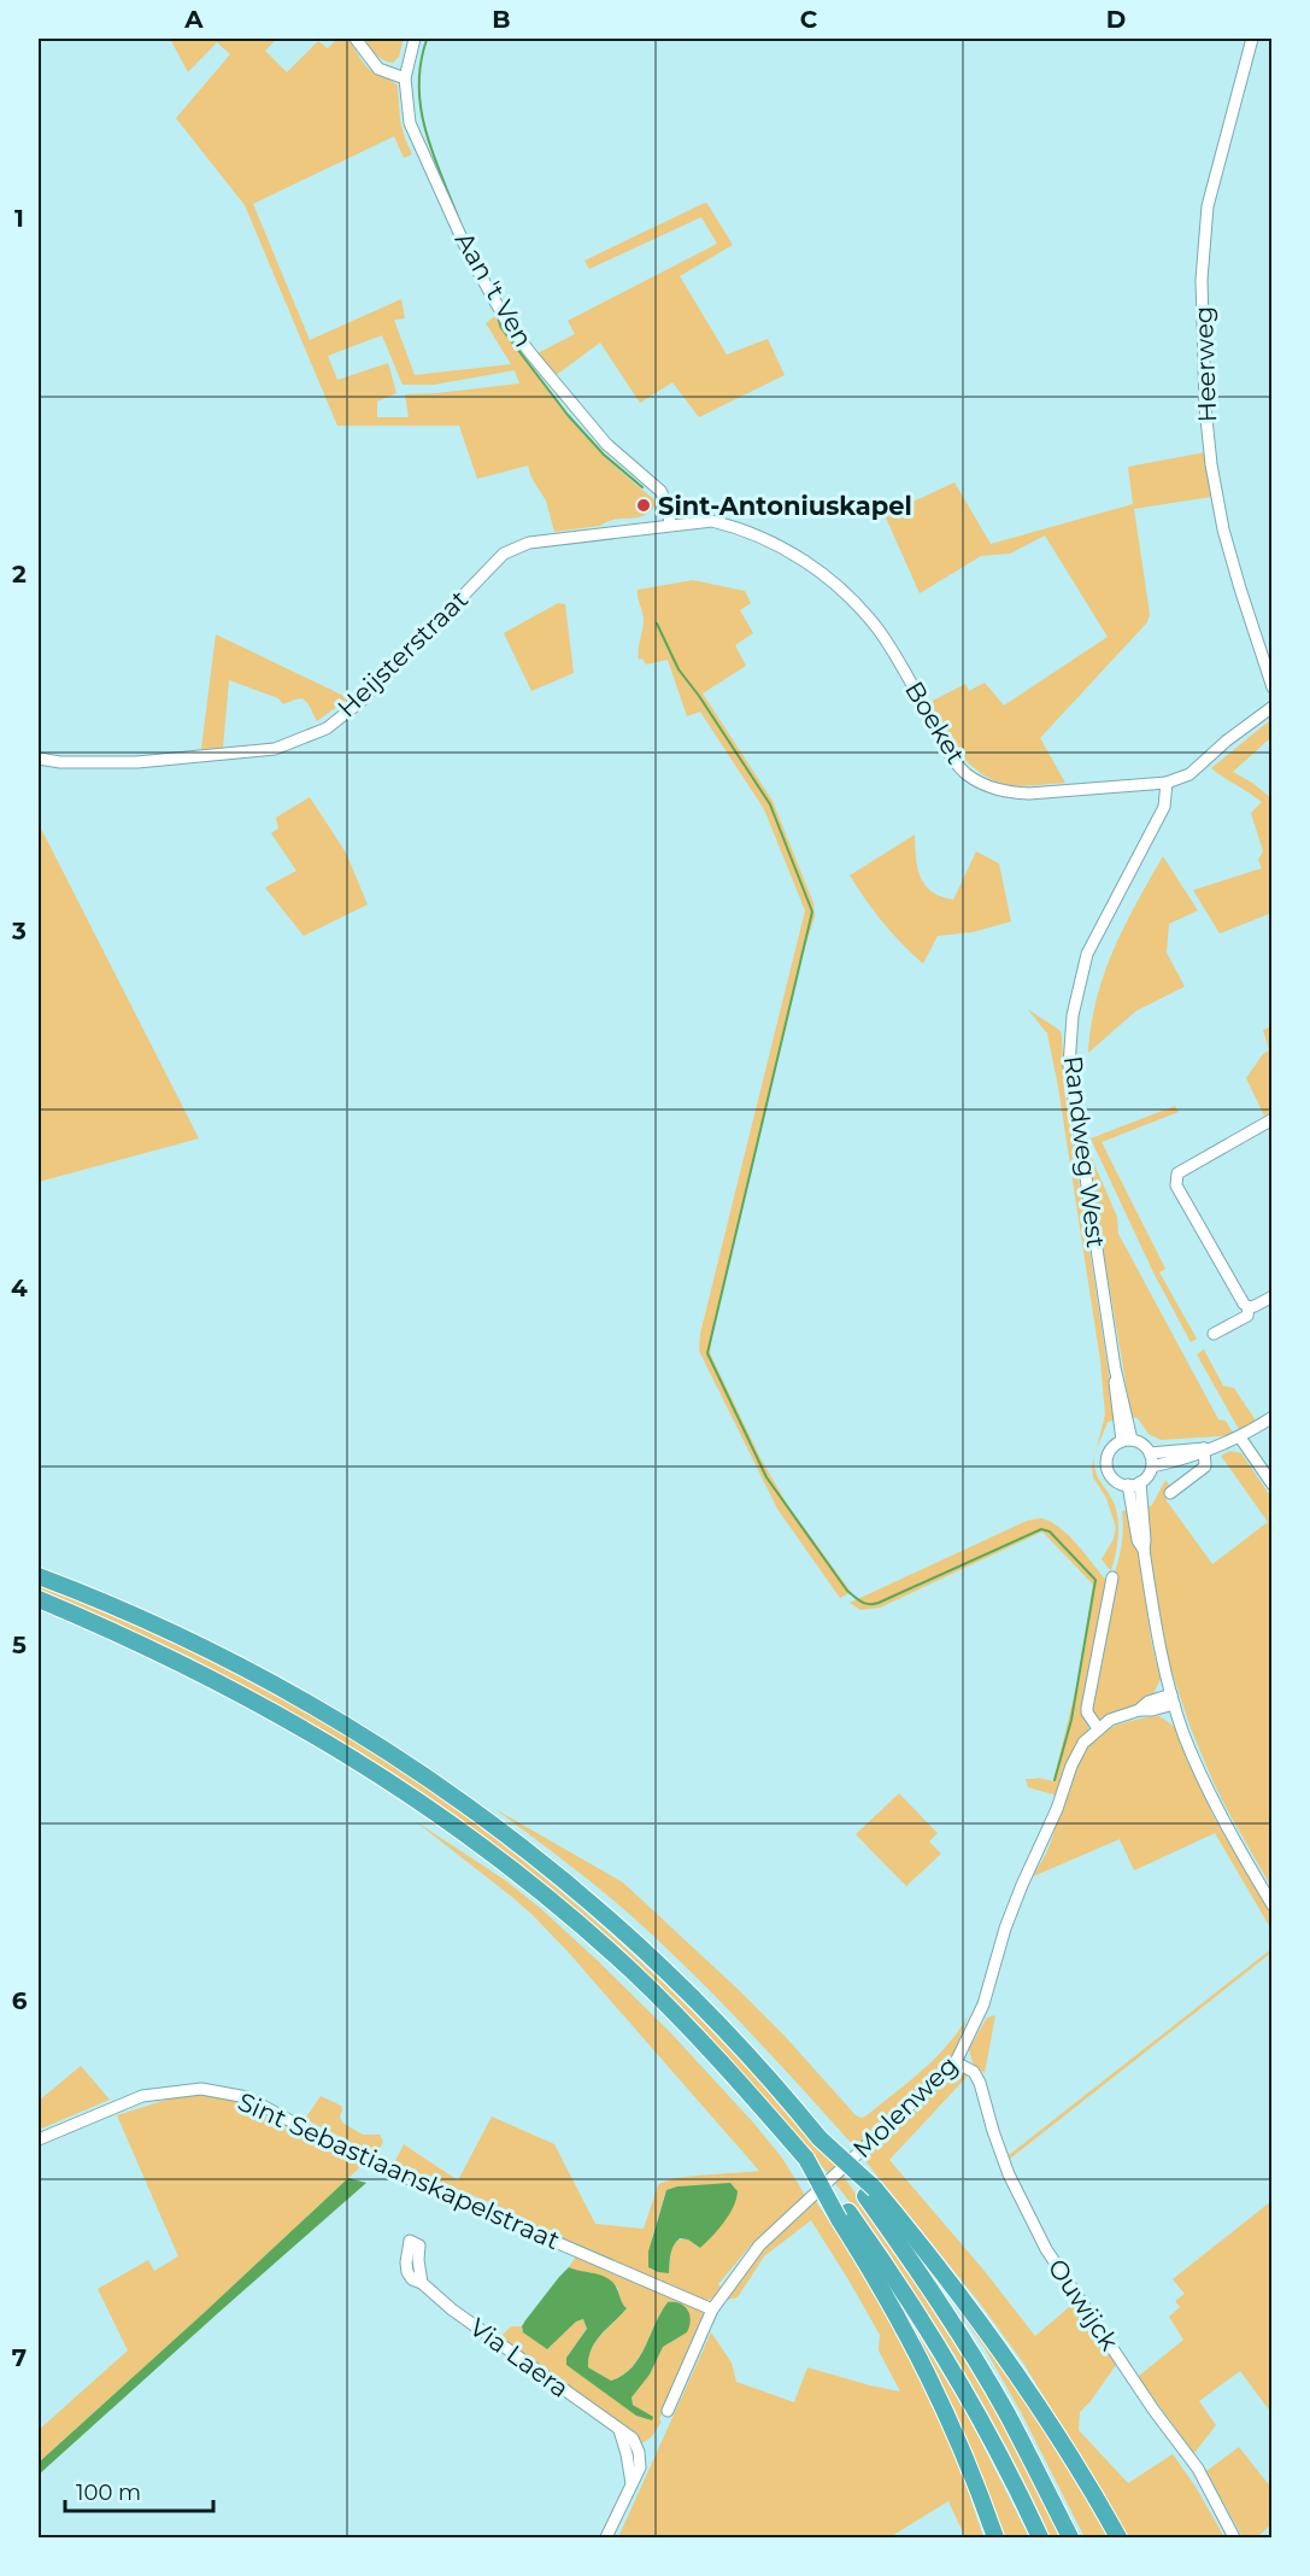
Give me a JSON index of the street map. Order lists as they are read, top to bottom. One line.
{"streets":{"street":["Aan 't Ven","Heerweg","Heijsterstraat","Boeket","Randweg West","Molenweg","Sint Sebastiaanskapelstraat","Ouwijck","Via Laera"]},"crossings":[["Aan 't Ven","Heijsterstraat"],["Aan 't Ven","Boeket"],["Heijsterstraat","Boeket"],["Boeket","Randweg West"],["Molenweg","Sint Sebastiaanskapelstraat"],["Molenweg","Ouwijck"]],"places":["Sint-Antoniuskapel"],"scale_bar":"100 m","grid":{"columns":["A","B","C","D"],"rows":["1","2","3","4","5","6","7"]}}
